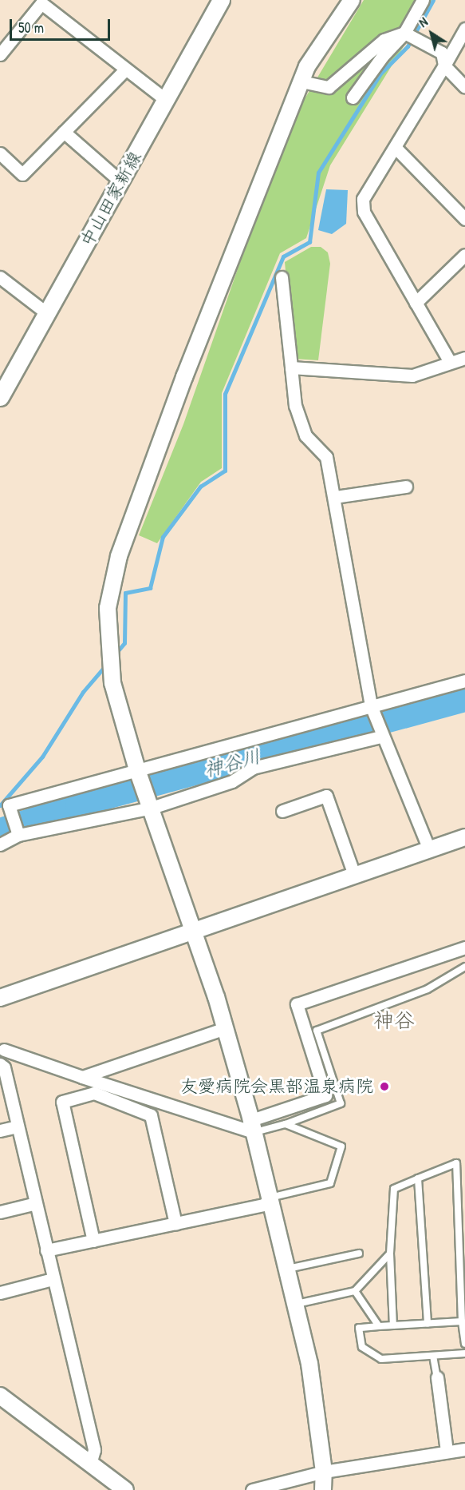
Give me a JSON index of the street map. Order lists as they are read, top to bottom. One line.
{"streets":{"main road":["中山田家新線"]},"districts":["神谷"],"water":["神谷川"],"places":["友愛病院会黒部温泉病院"],"scale_bar":"50 m","north":"top left"}
